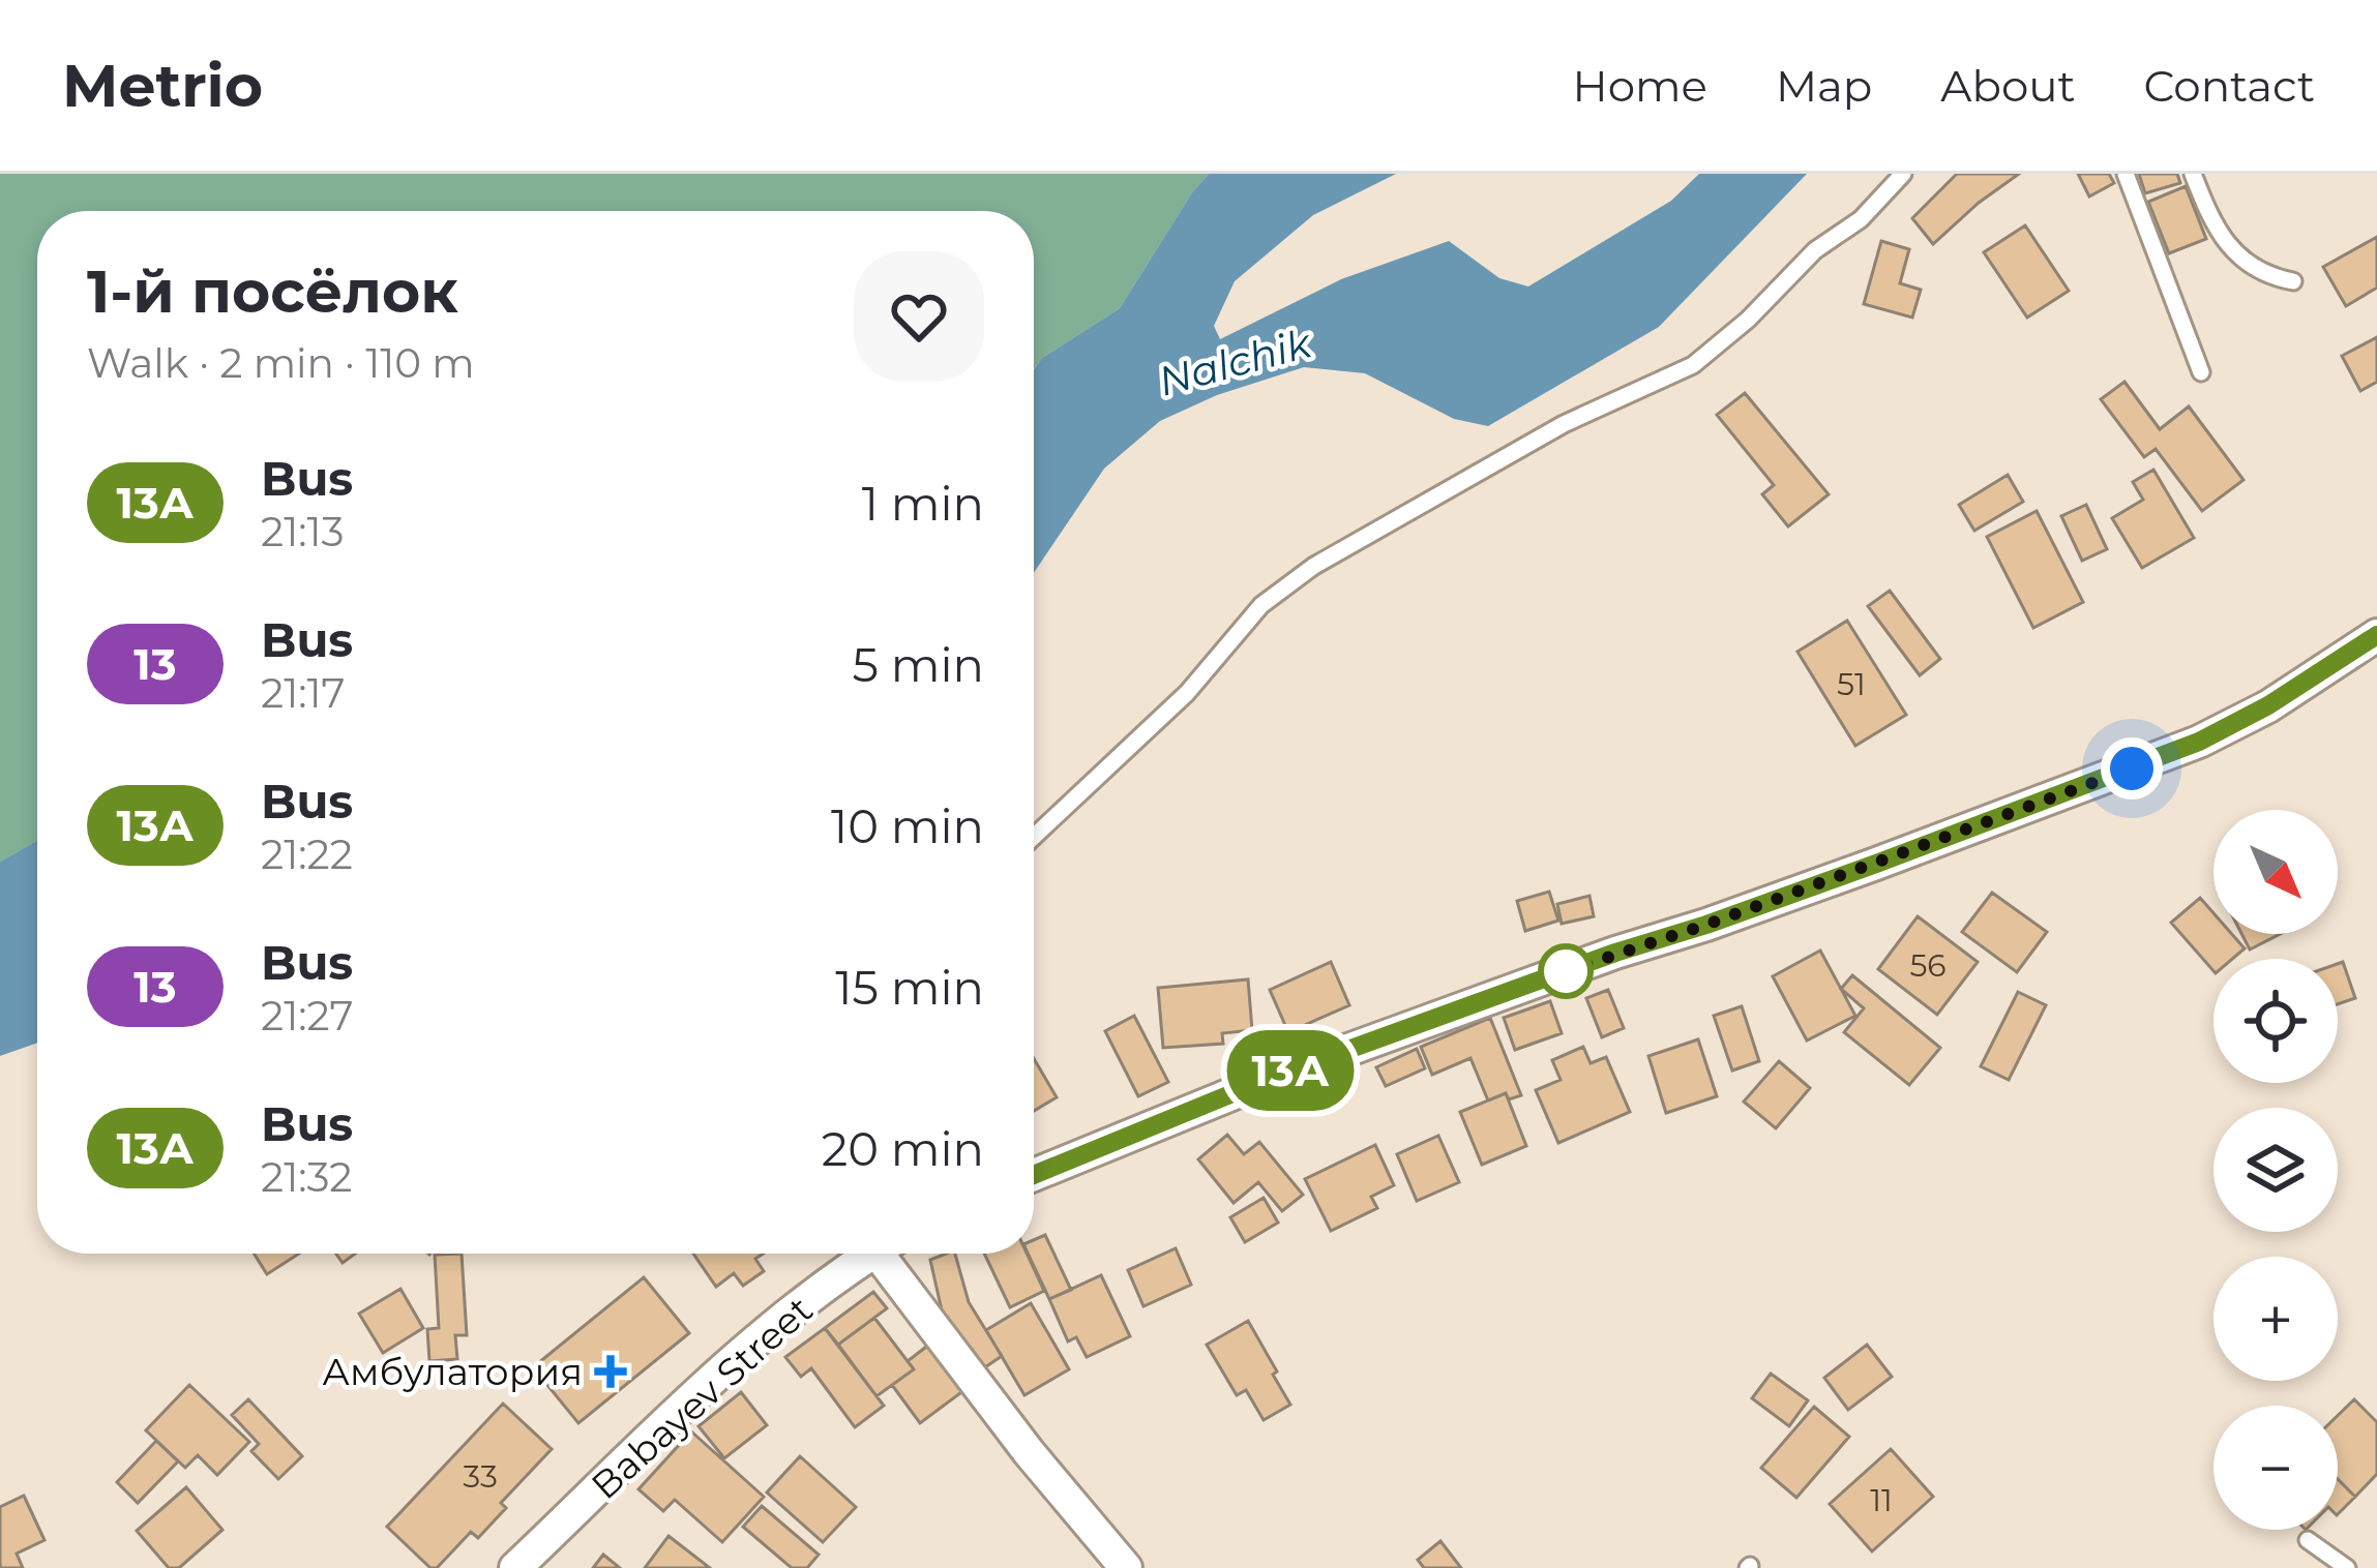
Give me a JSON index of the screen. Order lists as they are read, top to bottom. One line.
{"streets":{"street":["Babayev Street"]},"water":["Nalchik"],"places":{"health":["Амбулатория"]},"lines":["bus line 13А"],"house_numbers":["51","56","33","11"],"north":"bottom right","page":{"header":"Metrio","nav":["Home","Map","About","Contact"],"on_map":"13А","heading":["1-й посёлок","Walk · 2 min · 110 m"],"list":[{"mark":"13А","name":"Bus","note":"21:13","value":"1 min"},{"mark":"13","name":"Bus","note":"21:17","value":"5 min"},{"mark":"13А","name":"Bus","note":"21:22","value":"10 min"},{"mark":"13","name":"Bus","note":"21:27","value":"15 min"},{"mark":"13А","name":"Bus","note":"21:32","value":"20 min"}],"map_buttons":["+","−"]}}
